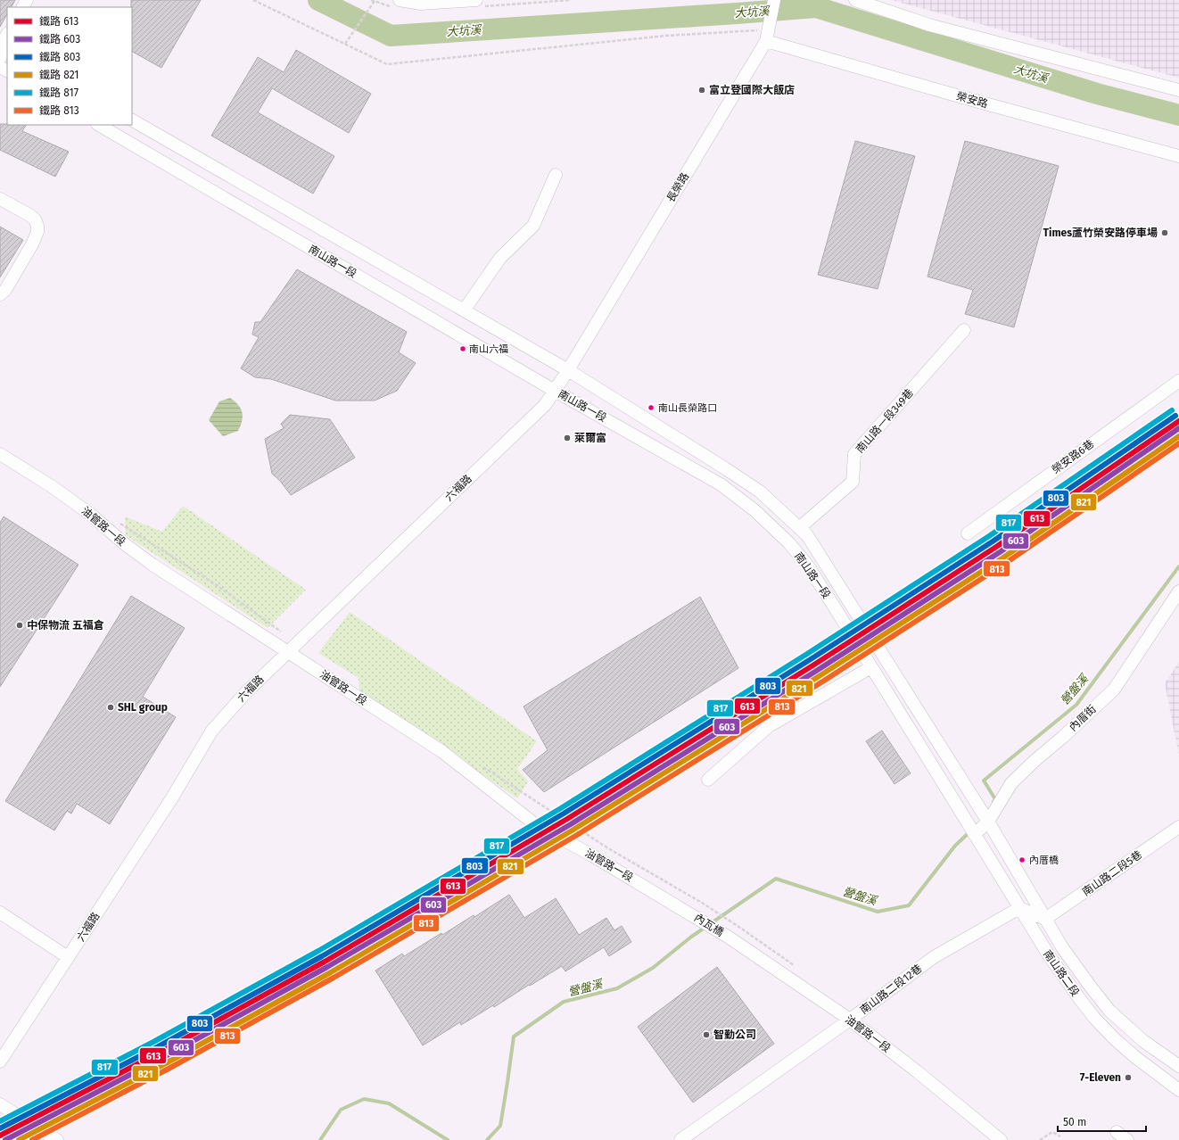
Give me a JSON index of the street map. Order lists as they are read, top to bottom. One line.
{"streets":{"street":["榮安路","長榮路","南山路一段","南山路一段349巷","榮安路6巷","六福路","油管路一段","內厝街","南山路二段5巷","內瓦橋","南山路二段","南山路二段12巷"]},"crossings":[["榮安路","長榮路"],["長榮路","南山路一段"],["長榮路","六福路"],["南山路一段","南山路一段349巷"],["南山路一段","六福路"],["南山路一段","內厝街"],["南山路一段","南山路二段"],["六福路","油管路一段"],["油管路一段","內瓦橋"],["油管路一段","南山路二段12巷"],["內厝街","南山路二段"],["南山路二段5巷","南山路二段"],["南山路二段","南山路二段12巷"]],"water":["大坑溪","營盤溪"],"places":["富立登國際大飯店","Times蘆竹榮安路停車場","南山六福","南山長榮路口","萊爾富","中保物流 五福倉","SHL group","內厝橋","智勤公司","7-Eleven"],"lines":["rail line 817","rail line 803","rail line 613","rail line 603","rail line 821","rail line 813"],"legend":["鐵路 613","鐵路 603","鐵路 803","鐵路 821","鐵路 817","鐵路 813"],"scale_bar":"50 m"}
